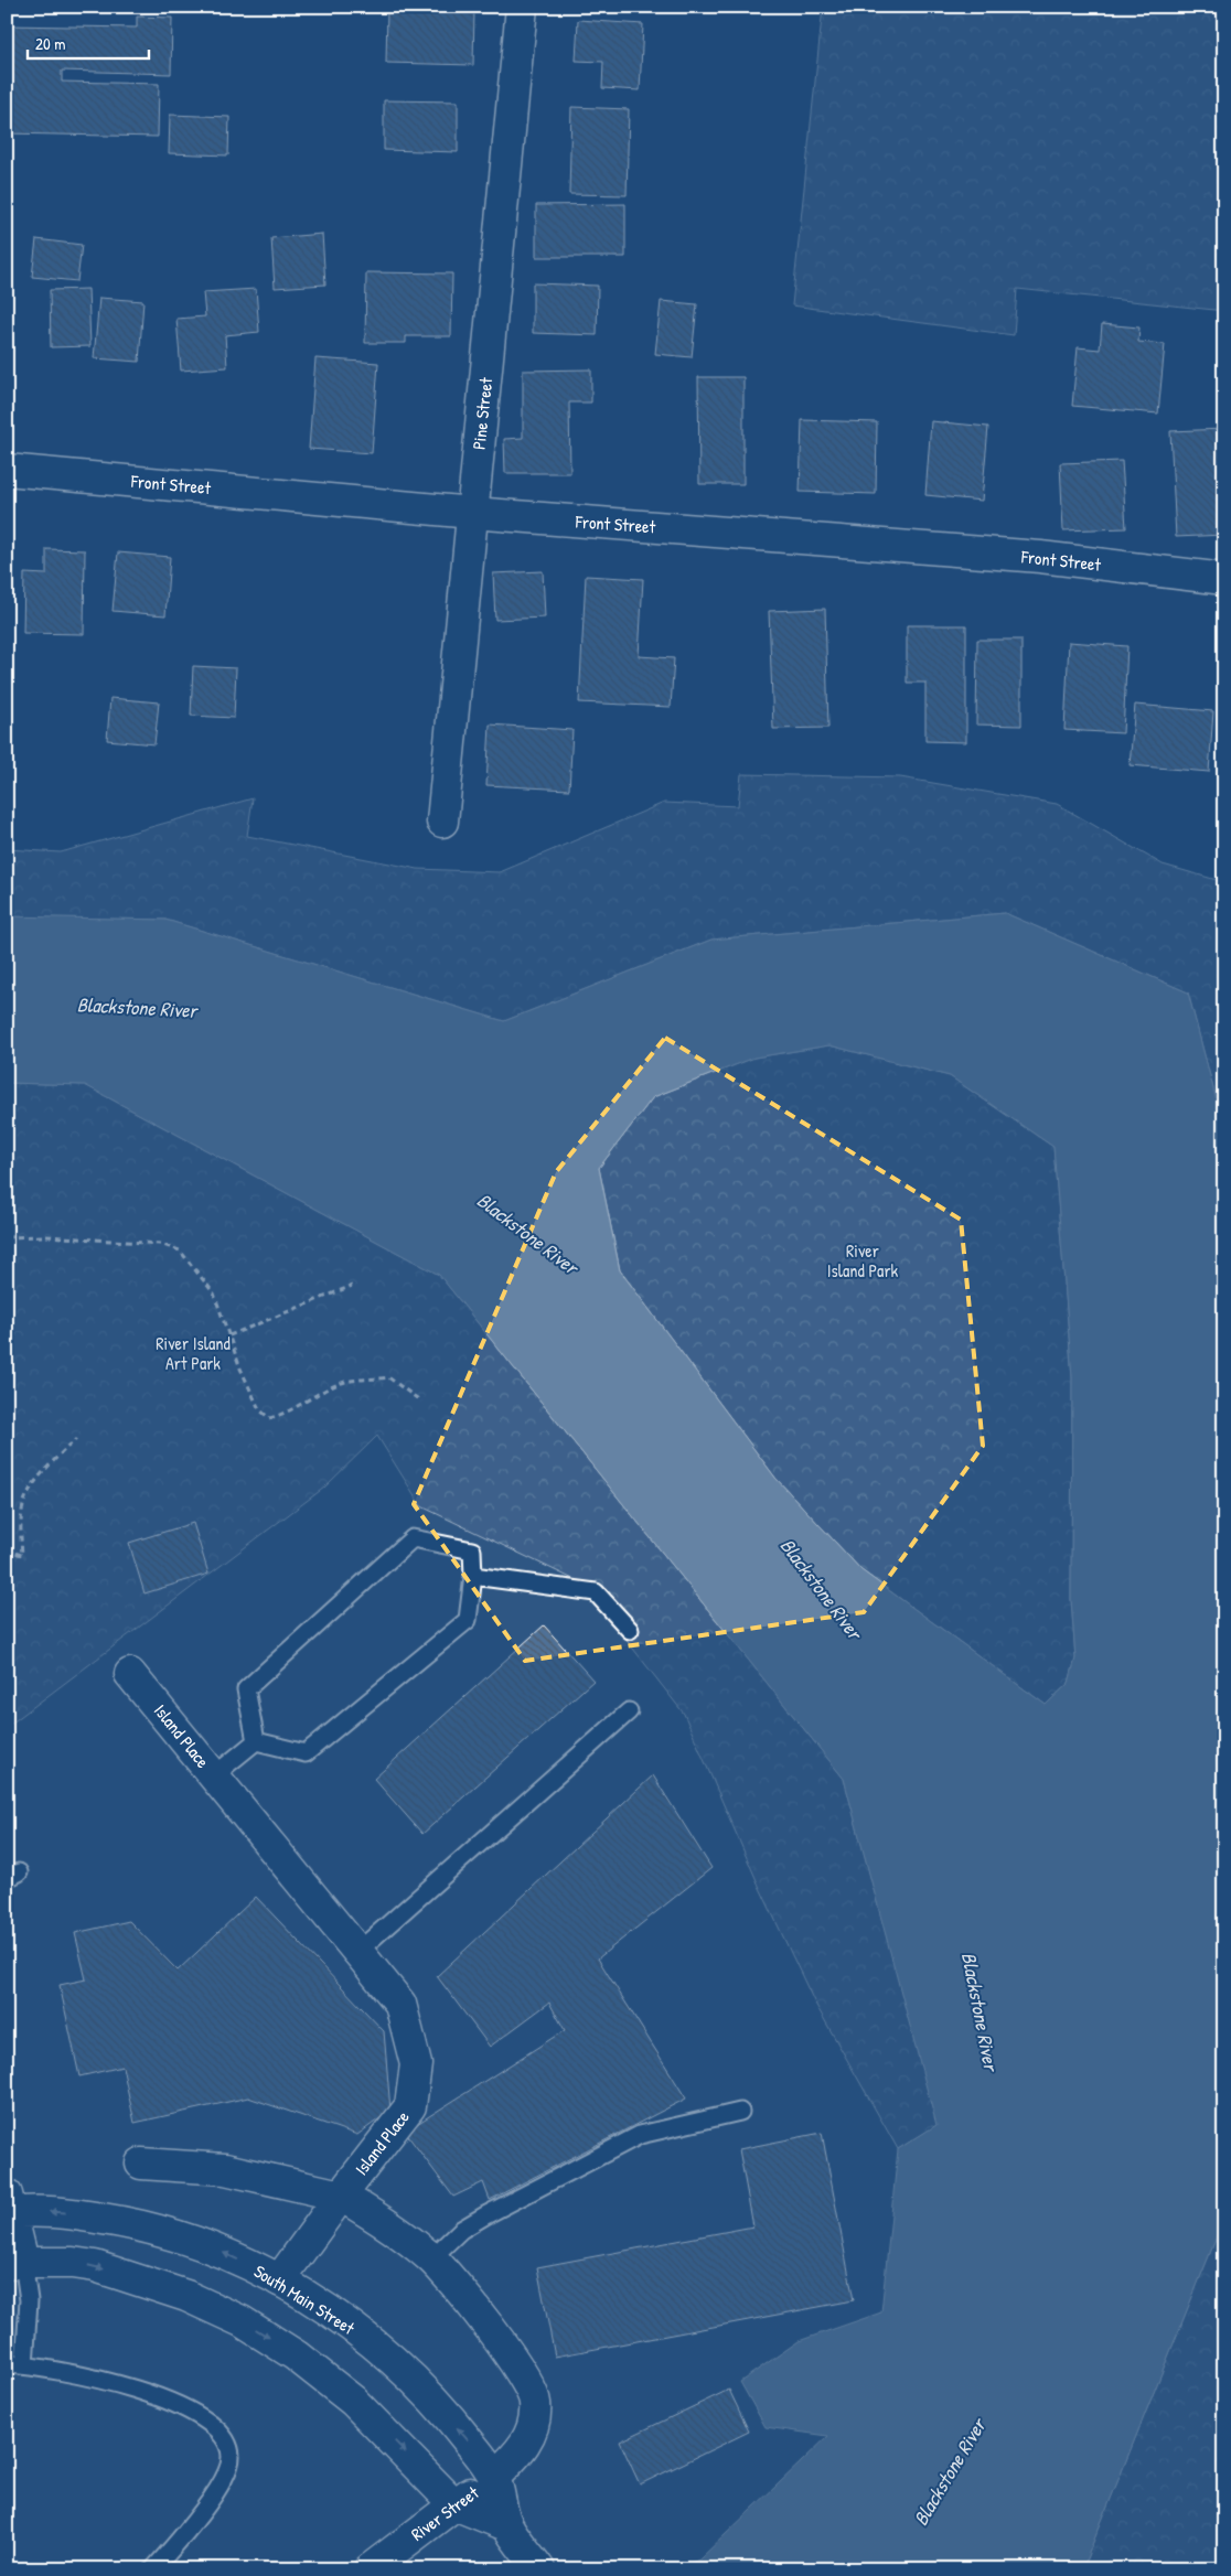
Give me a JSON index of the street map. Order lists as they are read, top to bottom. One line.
{"streets":{"street":["Pine Street","Front Street","Island Place","South Main Street","River Street"]},"crossings":[["Pine Street","Front Street"],["Island Place","South Main Street"],["South Main Street","River Street"]],"water":["Blackstone River"],"parks":["River Island Park","River Island Art Park"],"scale_bar":"20 m"}
